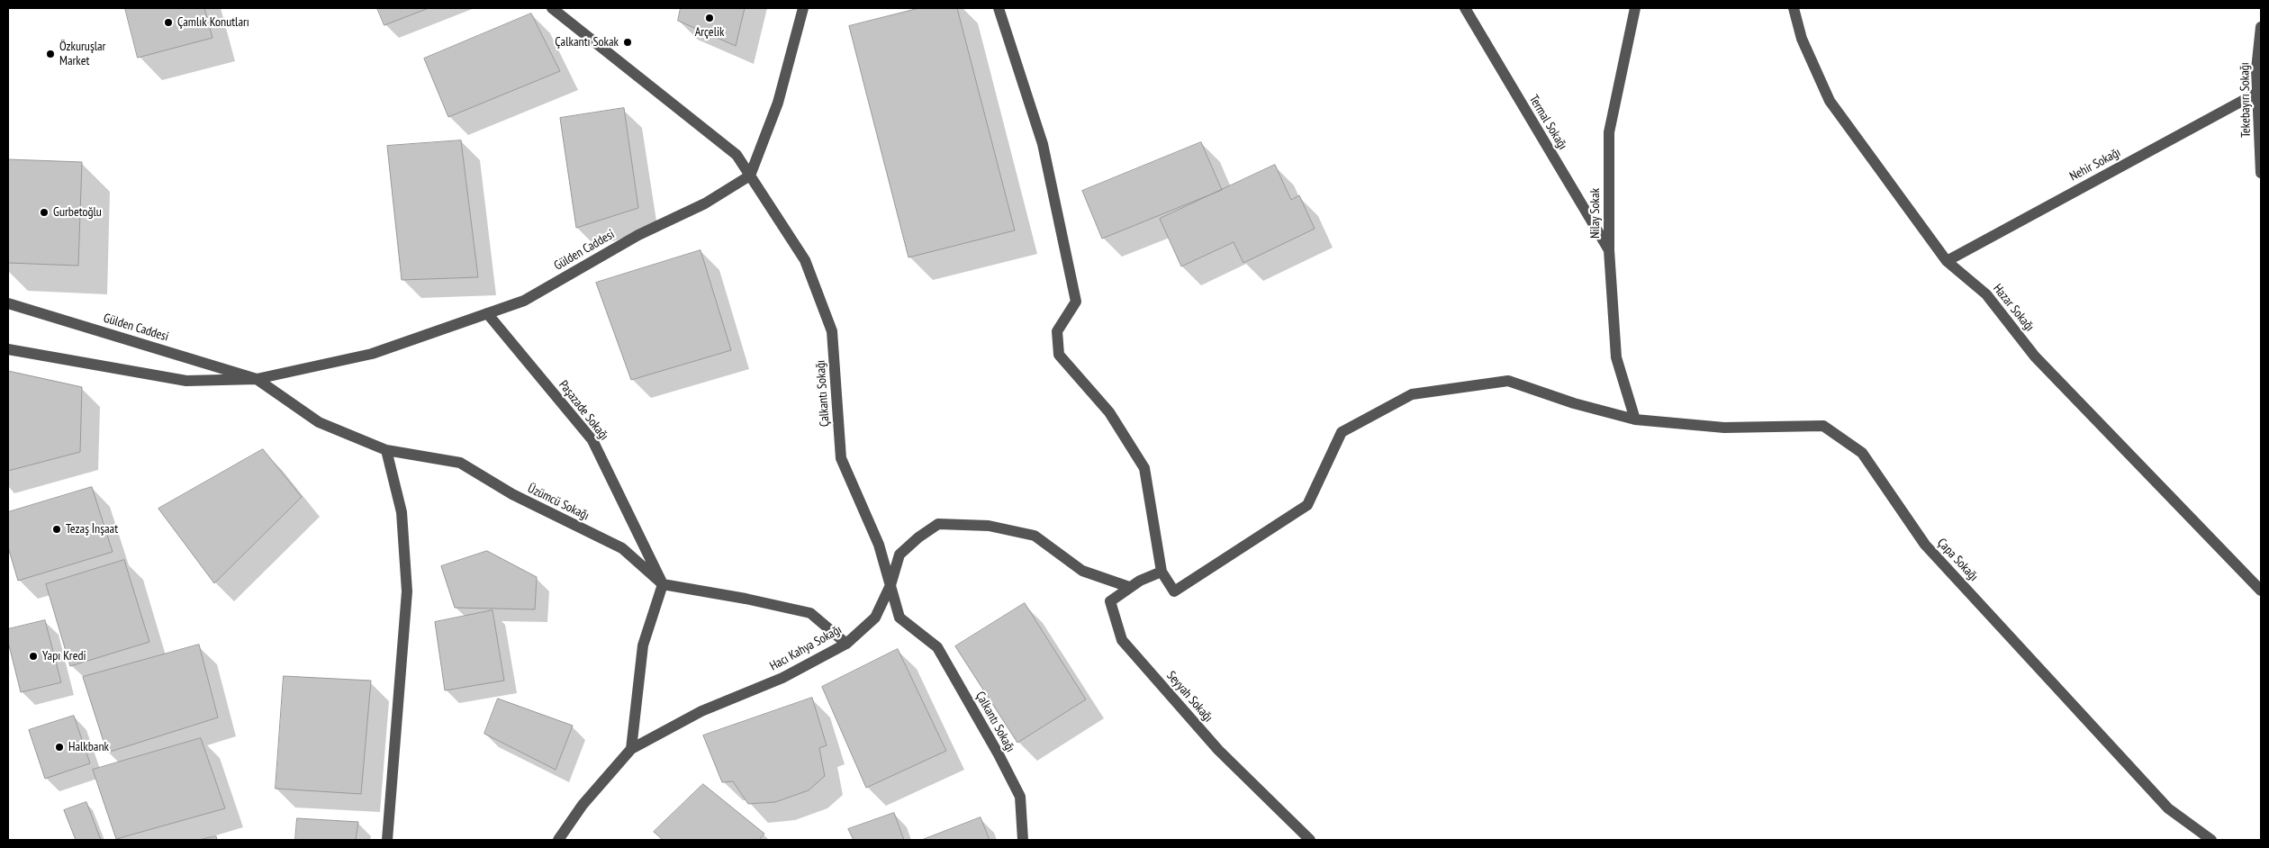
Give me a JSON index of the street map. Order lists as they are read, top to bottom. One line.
{"streets":{"street":["Tekebayırı Sokağı","Termal Sokağı","Nehir Sokağı","Nilay Sokak","Gülden Caddesi","Hazar Sokağı","Çalkantı Sokağı","Paşazade Sokağı","Üzümcü Sokağı","Çapa Sokağı","Hacı Kahya Sokağı","Seyyah Sokağı"]},"crossings":[["Tekebayırı Sokağı","Nehir Sokağı"],["Termal Sokağı","Nilay Sokak"],["Nehir Sokağı","Hazar Sokağı"],["Nilay Sokak","Çapa Sokağı"],["Gülden Caddesi","Çalkantı Sokağı"],["Gülden Caddesi","Paşazade Sokağı"],["Gülden Caddesi","Üzümcü Sokağı"],["Çalkantı Sokağı","Hacı Kahya Sokağı"],["Paşazade Sokağı","Üzümcü Sokağı"],["Çapa Sokağı","Seyyah Sokağı"],["Hacı Kahya Sokağı","Seyyah Sokağı"]],"places":["Arçelik","Çamlık Konutları","Çalkantı Sokak","Özkuruşlar Market","Gurbetoğlu","Tezaş İnşaat","Yapı Kredi","Halkbank"]}
